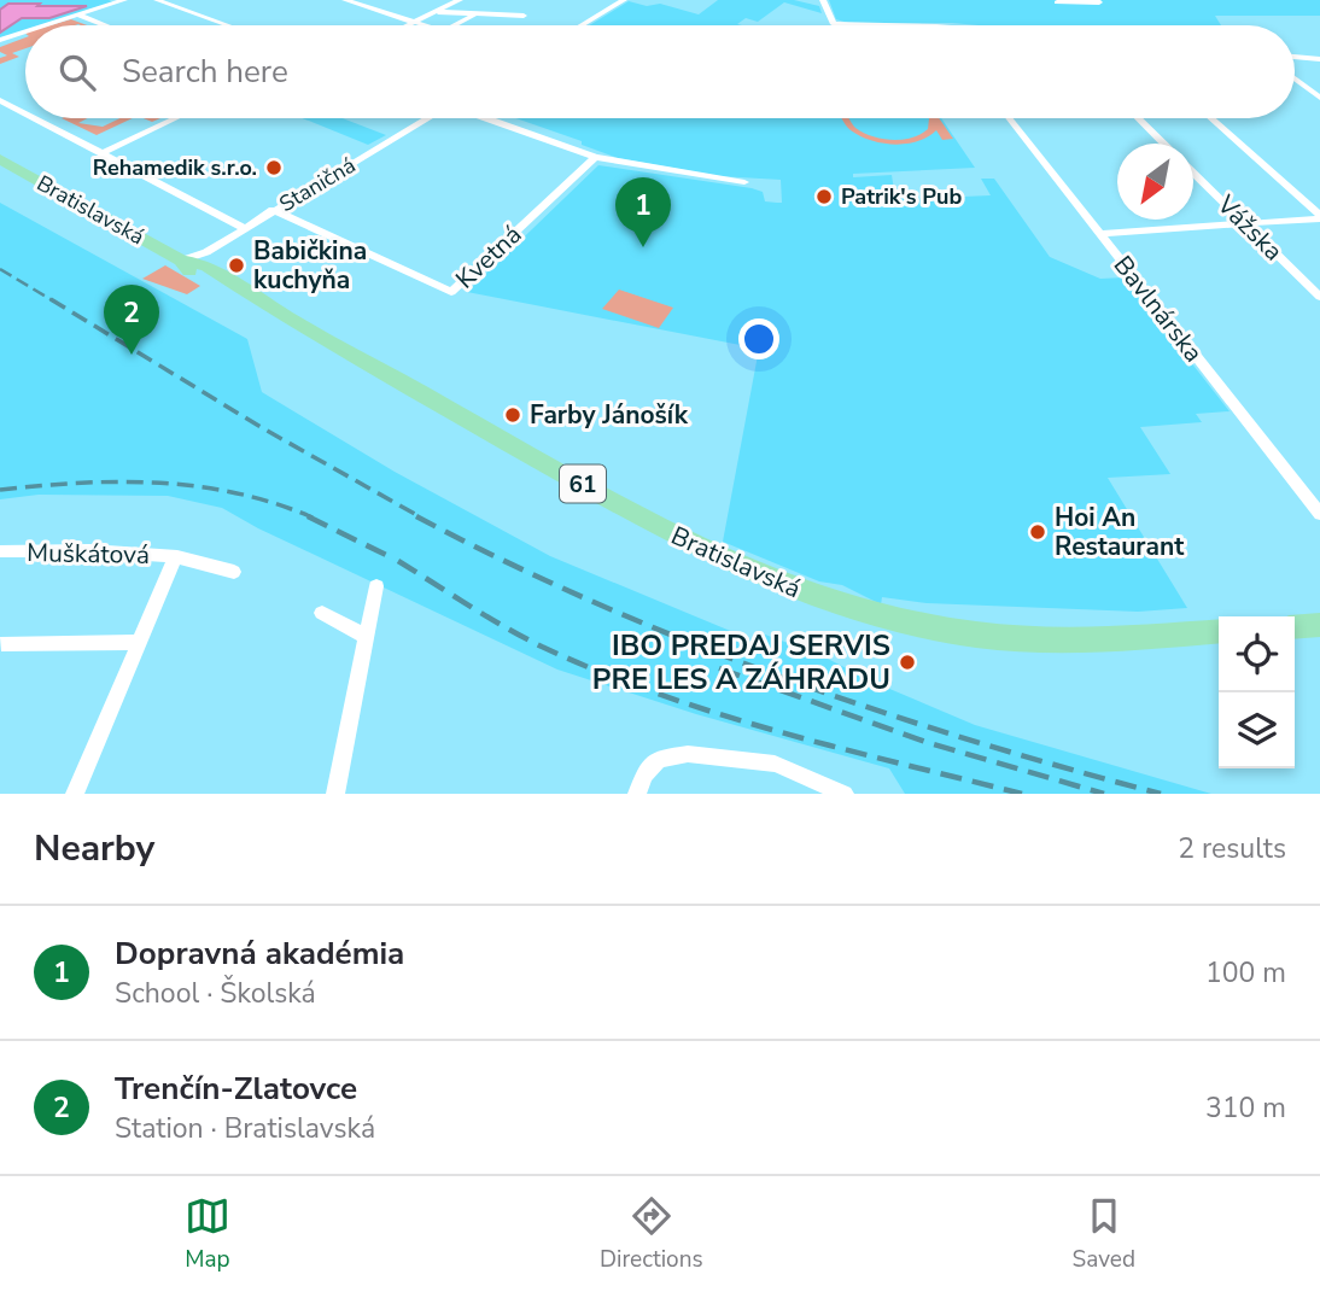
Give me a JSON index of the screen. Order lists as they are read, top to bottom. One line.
{"streets":{"main road":["Bratislavská","61"],"street":["Staničná","Vážska","Kvetná","Bavlnárska","Muškátová"]},"crossings":[["Staničná","Bratislavská"],["Staničná","Kvetná"]],"places":["Rehamedik s.r.o.","Patrik's Pub","Babičkina kuchyňa","Farby Jánošík","Hoi An Restaurant","IBO PREDAJ SERVIS PRE LES A ZÁHRADU"],"north":"bottom left","page":{"search":"Search here","pins":["1","2"],"heading":["Nearby","2 results"],"list":[{"mark":"1","name":"Dopravná akadémia","note":"School · Školská","value":"100 m"},{"mark":"2","name":"Trenčín-Zlatovce","note":"Station · Bratislavská","value":"310 m"}],"nav":["Map","Directions","Saved"]}}
